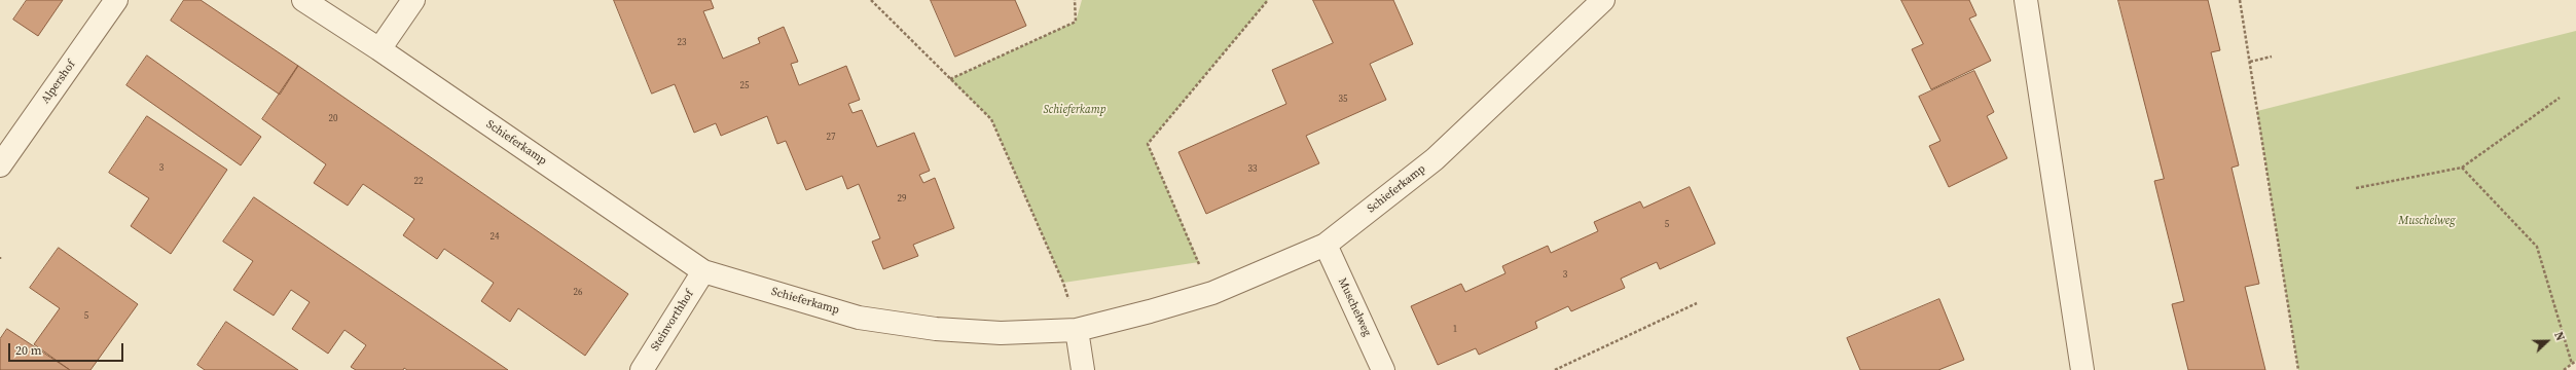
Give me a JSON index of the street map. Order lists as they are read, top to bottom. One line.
{"streets":{"street":["Alpershof","Schieferkamp","Muschelweg","Steinvorthhof"]},"crossings":[["Schieferkamp","Muschelweg"],["Schieferkamp","Steinvorthhof"]],"parks":["Schieferkamp","Muschelweg"],"house_numbers":["23","25","35","20","27","3","33","22","29","5","24","3","26","5","1"],"scale_bar":"20 m","north":"right"}
